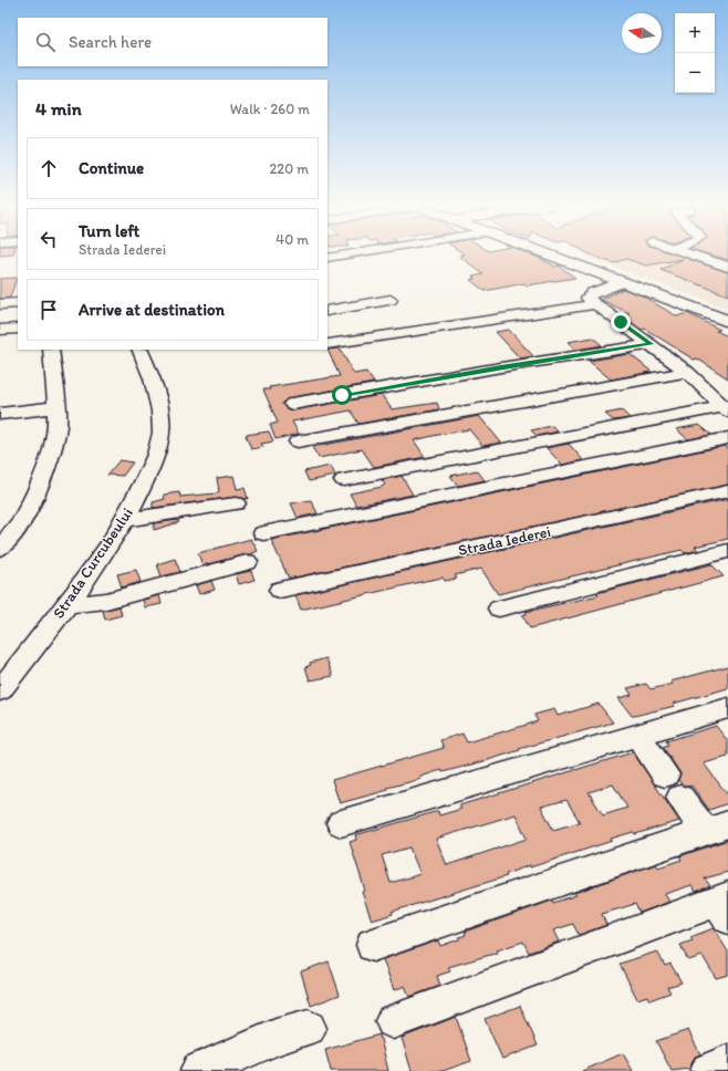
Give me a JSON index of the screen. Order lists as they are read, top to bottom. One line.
{"streets":{"street":["Strada Iederei","Strada Curcubeului"]},"north":"left","page":{"map_buttons":["+","−"],"search":"Search here","heading":["4 min","Walk · 260 m"],"list":[["Continue","220 m"],["Turn left","Strada Iederei","40 m"],"Arrive at destination"]}}
